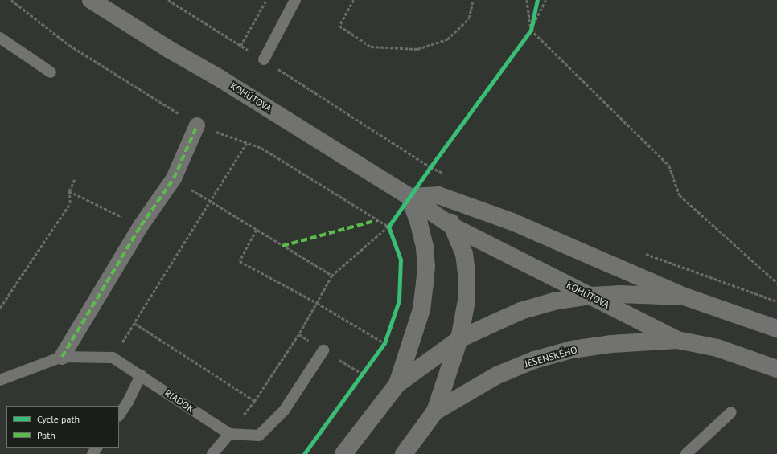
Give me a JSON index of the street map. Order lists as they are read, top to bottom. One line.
{"streets":{"main road":["KOHÚTOVA","JESENSKÉHO"],"lane":["RIADOK"]},"crossings":[["KOHÚTOVA","JESENSKÉHO"]],"legend":["Cycle path","Path"]}
